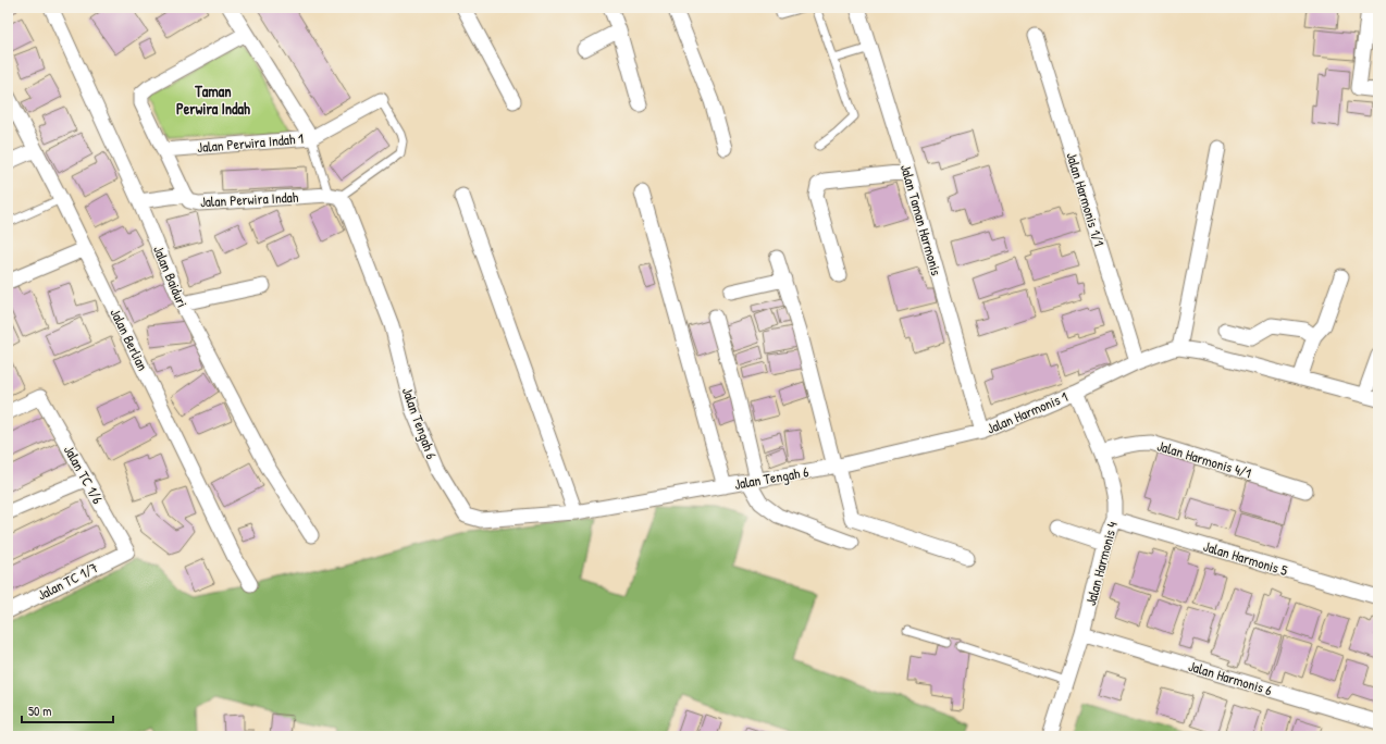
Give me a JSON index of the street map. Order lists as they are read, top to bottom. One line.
{"streets":{"street":["Jalan Perwira Indah 1","Jalan Perwira Indah","Jalan Harmonis 1/1","Jalan Taman Harmonis","Jalan Baiduri","Jalan Berlian","Jalan Harmonis 1","Jalan Tengah 6","Jalan Harmonis 4/1","Jalan TC 1/6","Jalan Harmonis 5","Jalan Harmonis 4","Jalan TC 1/7","Jalan Harmonis 6"]},"crossings":[["Jalan Perwira Indah 1","Jalan Perwira Indah"],["Jalan Perwira Indah","Jalan Tengah 6"],["Jalan Harmonis 1/1","Jalan Harmonis 1"],["Jalan Taman Harmonis","Jalan Harmonis 1"],["Jalan Harmonis 1","Jalan Tengah 6"],["Jalan Harmonis 1","Jalan Harmonis 4"],["Jalan Harmonis 4/1","Jalan Harmonis 4"],["Jalan TC 1/6","Jalan TC 1/7"],["Jalan Harmonis 5","Jalan Harmonis 4"],["Jalan Harmonis 4","Jalan Harmonis 6"]],"districts":["Taman Perwira Indah"],"scale_bar":"50 m"}
